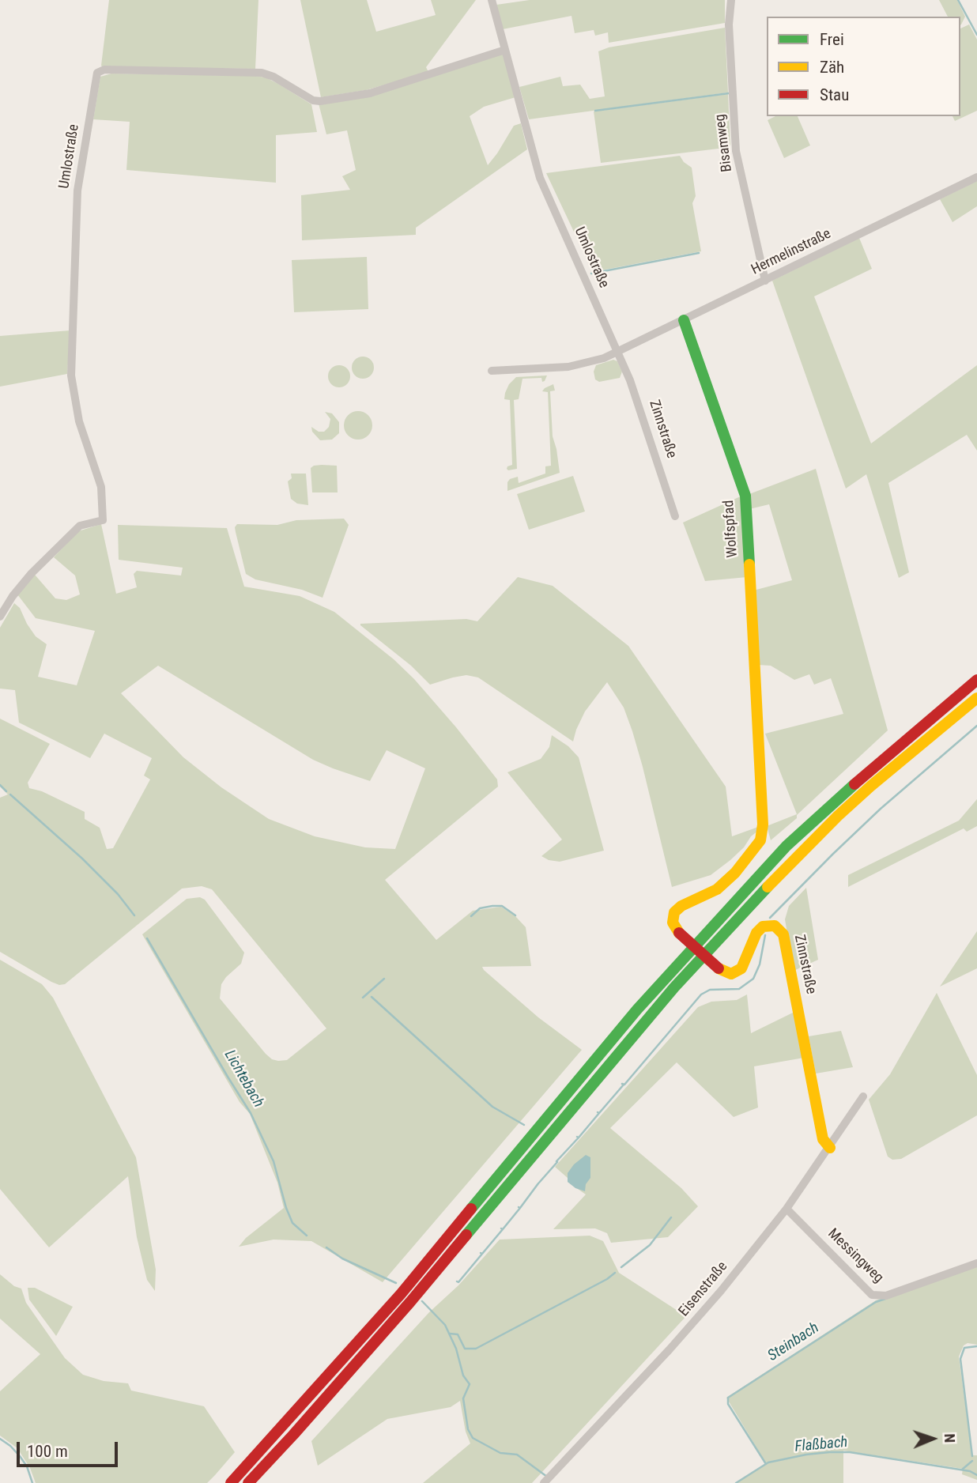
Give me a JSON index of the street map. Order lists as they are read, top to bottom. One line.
{"streets":{"main road":["Zinnstraße","Wolfspfad"],"street":["Bisamweg","Umlostraße","Hermelinstraße","Messingweg","Eisenstraße"]},"crossings":[["Bisamweg","Hermelinstraße"],["Umlostraße","Hermelinstraße"],["Umlostraße","Zinnstraße"],["Hermelinstraße","Zinnstraße"],["Hermelinstraße","Wolfspfad"],["Zinnstraße","Wolfspfad"],["Zinnstraße","Eisenstraße"],["Messingweg","Eisenstraße"]],"water":["Lichtebach","Steinbach","Flaßbach"],"legend":["Frei","Zäh","Stau"],"scale_bar":"100 m","north":"right"}
